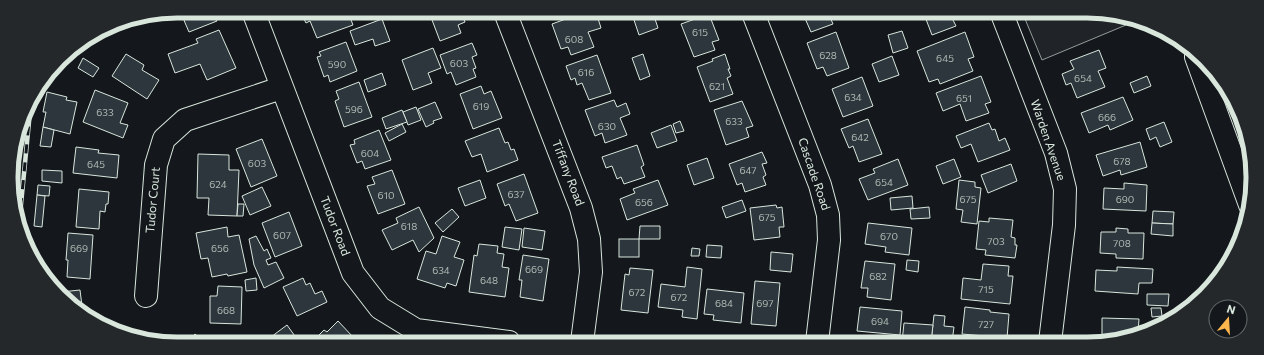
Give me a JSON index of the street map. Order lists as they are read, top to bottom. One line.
{"streets":{"main road":["Warden Avenue","Tiffany Road","Cascade Road","Tudor Court","Tudor Road"]},"crossings":[["Tudor Court","Tudor Road"]],"house_numbers":["615","608","628","645","603","590","616","654","621","634","651","619","596","633","666","633","630","642","604","678","603","645","647","654","624","637","610","675","690","656","675","618","607","670","703","708","669","656","669","634","682","648","715","672","672","684","697","668","694","727"],"north":"top"}
